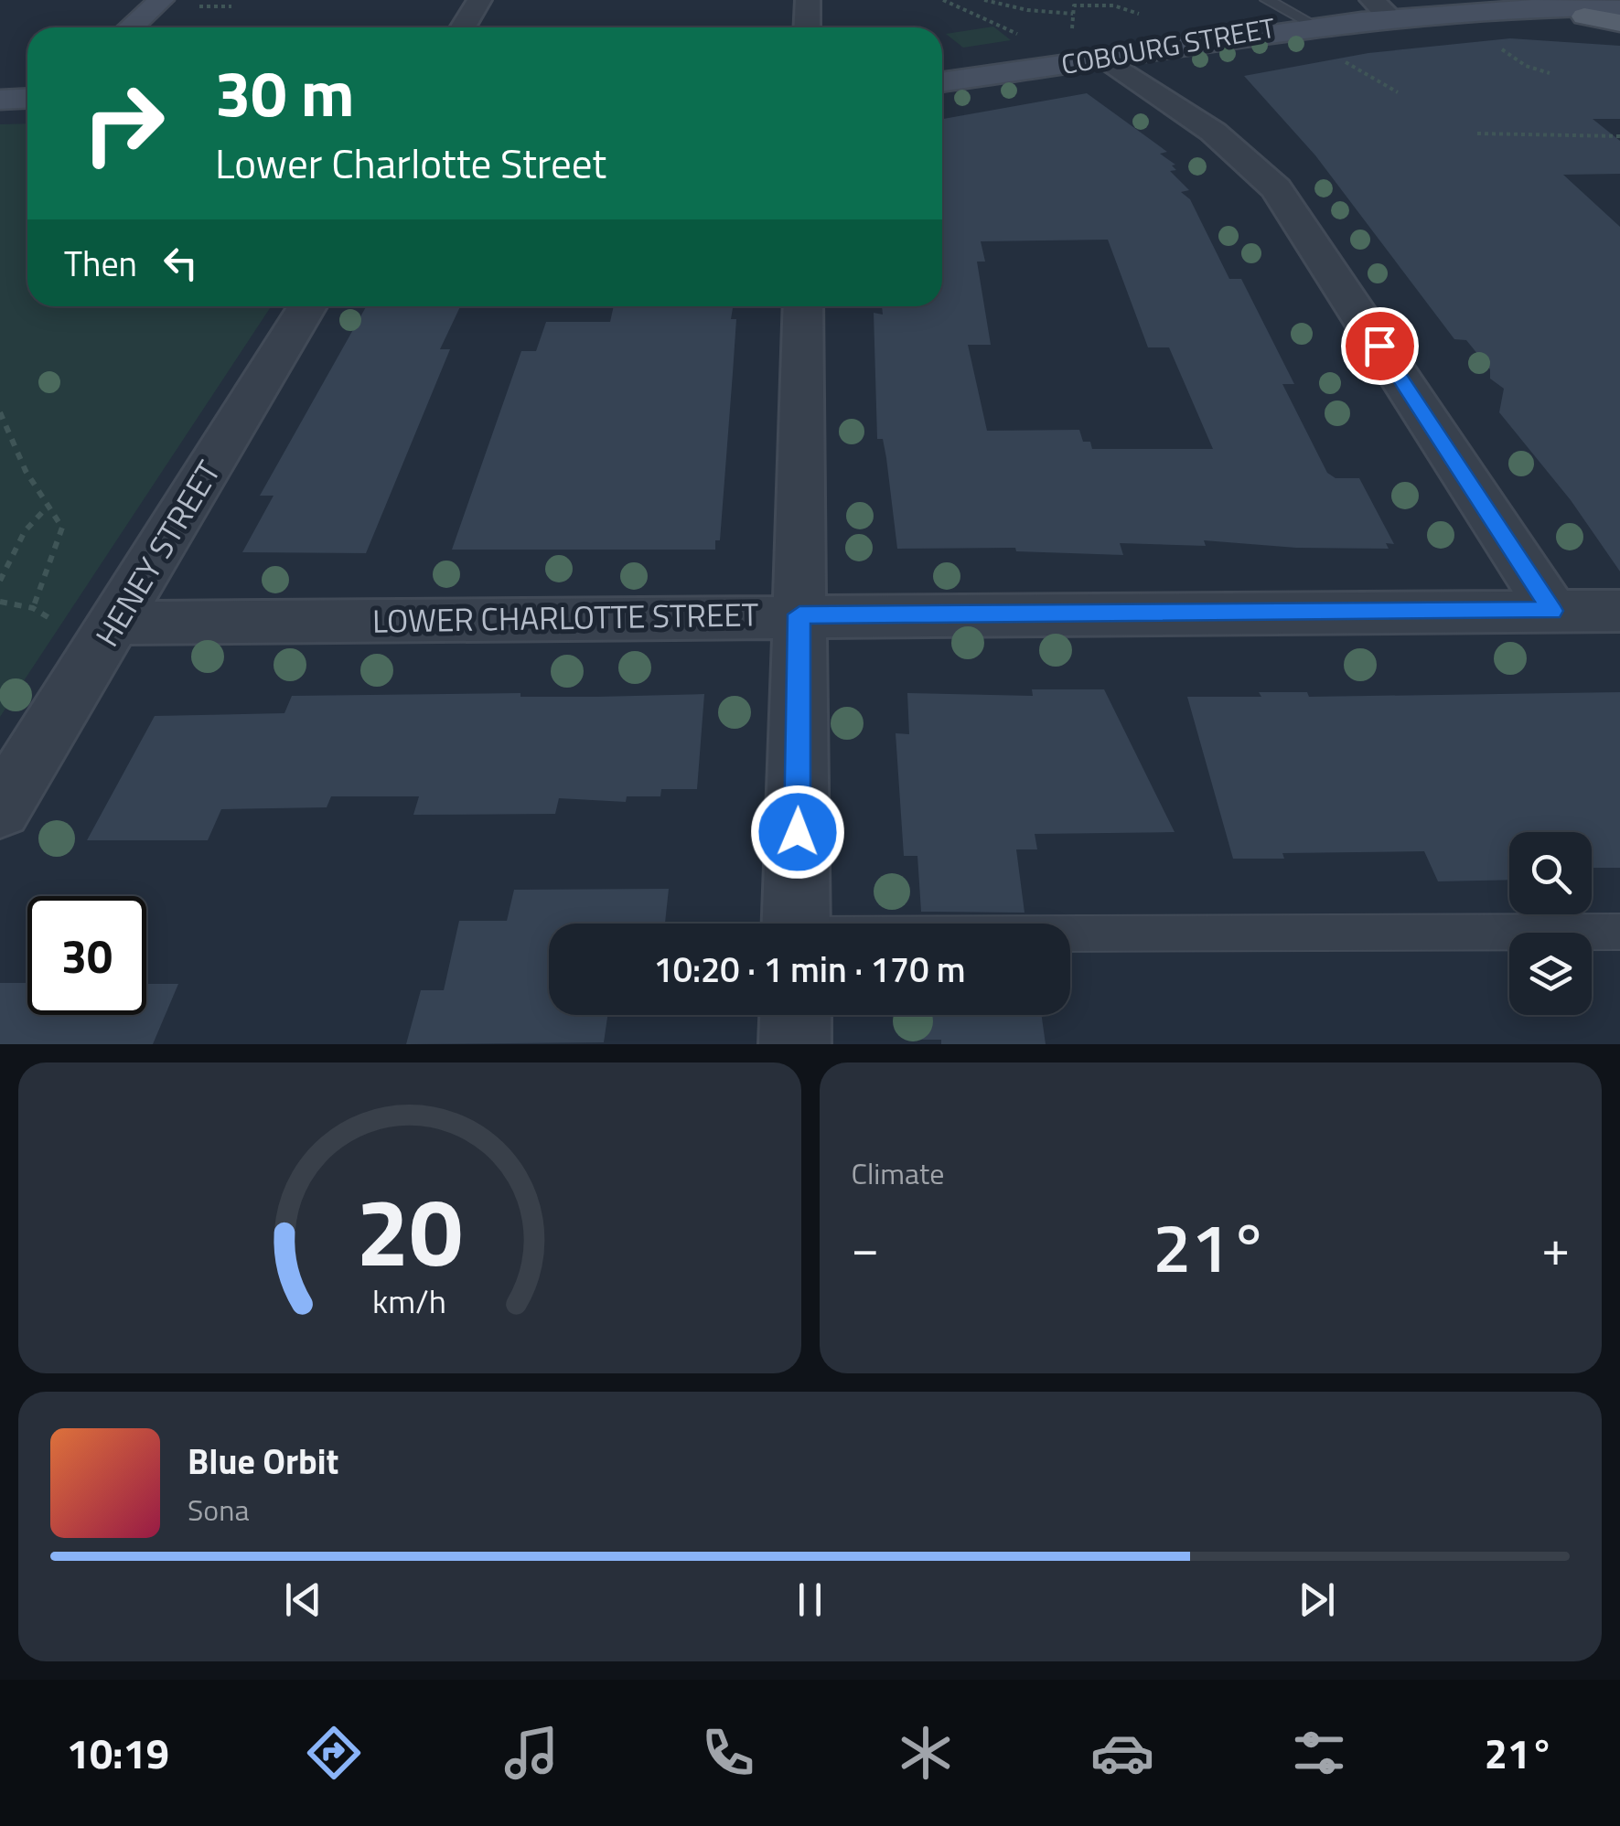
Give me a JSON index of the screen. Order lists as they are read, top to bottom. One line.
{"streets":{"street":["COBOURG STREET","HENEY STREET","LOWER CHARLOTTE STREET"]},"crossings":[["HENEY STREET","LOWER CHARLOTTE STREET"]],"page":{"turn":["30 m","Lower Charlotte Street"],"then":"Then","limit":"30","trip":"10:20 · 1 min · 170 m","tile":"Climate","heat":["−","21°","+"],"song":["Blue Orbit","Sona"],"tabs":["10:19","21°"],"gauge":["20","km/h"]}}
